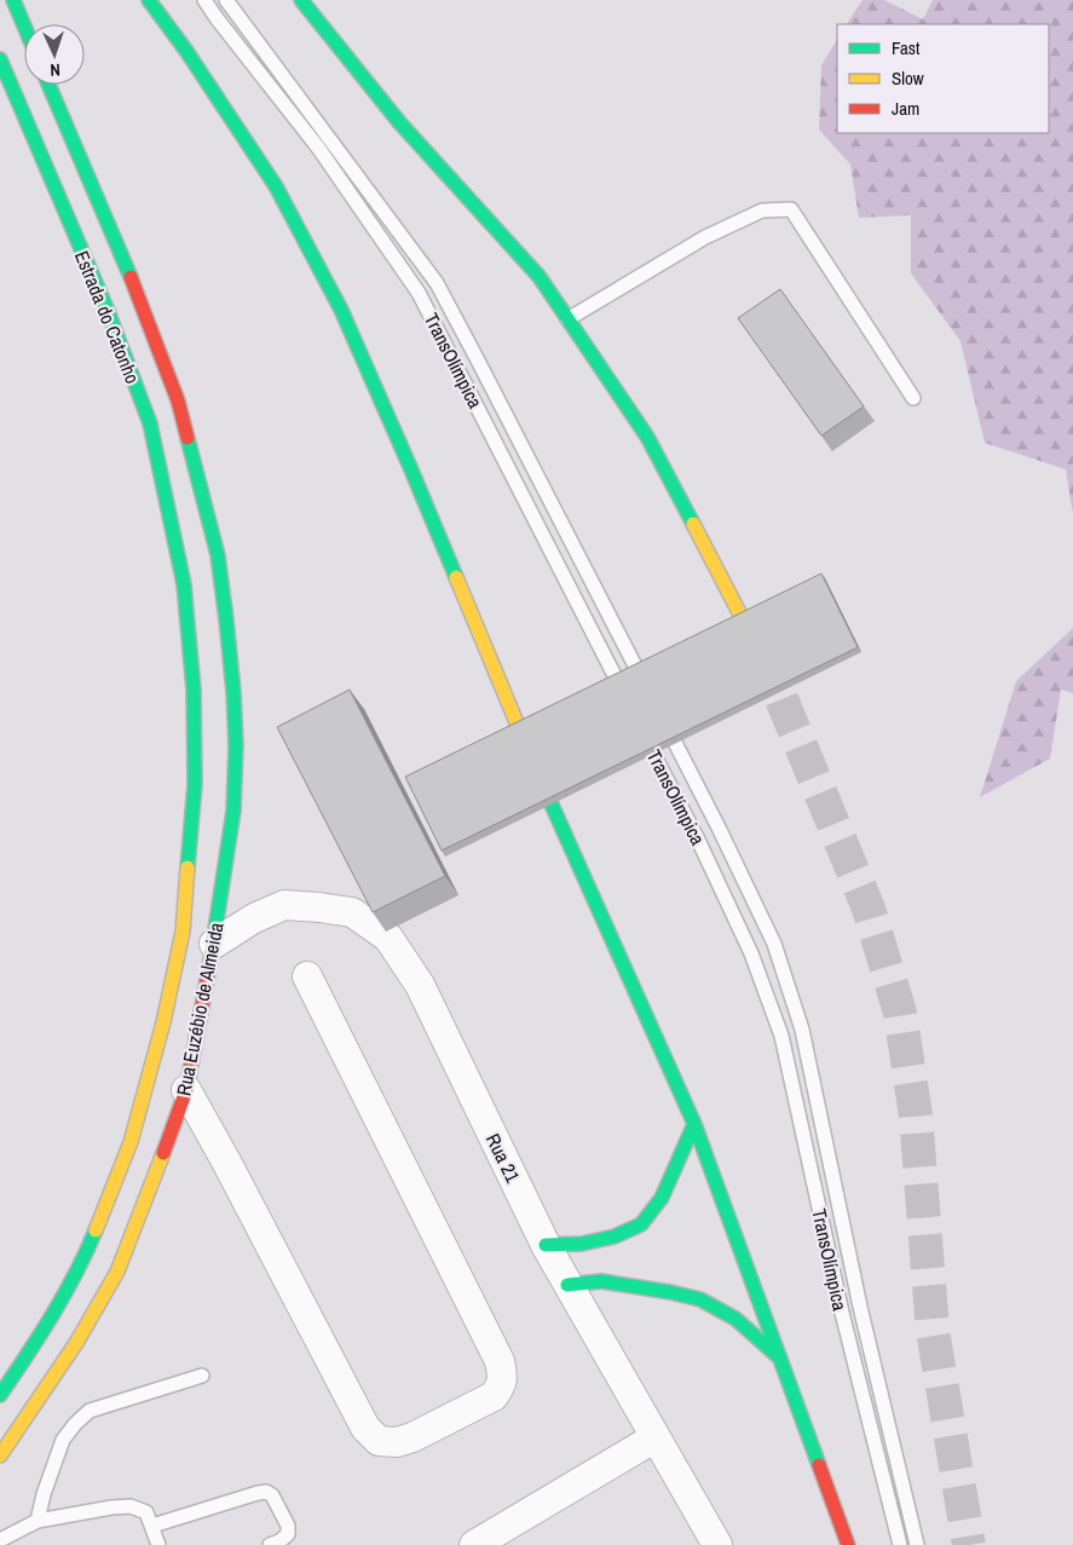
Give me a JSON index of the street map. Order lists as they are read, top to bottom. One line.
{"streets":{"main road":["Estrada do Catonho","Rua Euzébio de Almeida"],"street":["Rua 21"],"lane":["TransOlímpica"]},"crossings":[["Estrada do Catonho","Rua Euzébio de Almeida"],["Rua Euzébio de Almeida","Rua 21"]],"legend":["Fast","Slow","Jam"],"north":"bottom"}
